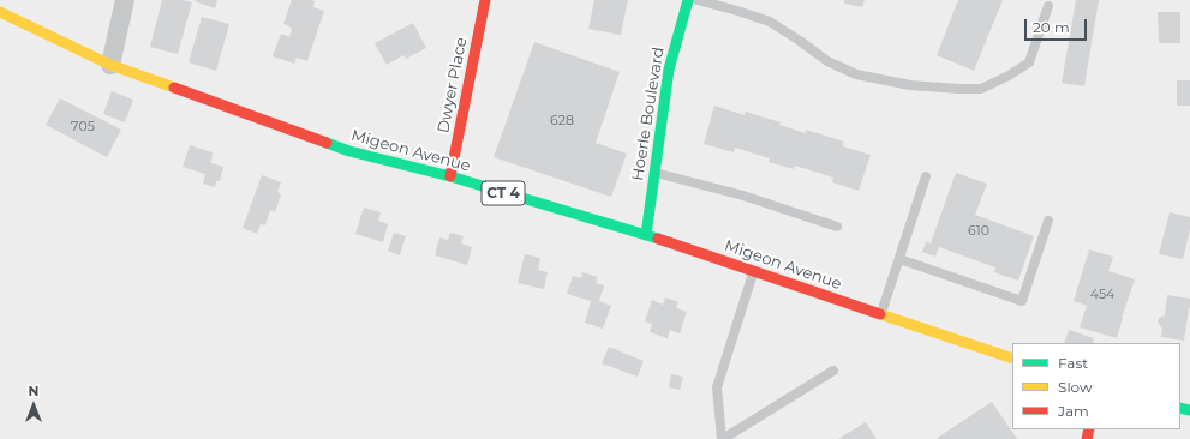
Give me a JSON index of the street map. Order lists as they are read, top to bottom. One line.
{"streets":{"main road":["Dwyer Place","Hoerle Boulevard","Migeon Avenue","CT 4"]},"crossings":[["Dwyer Place","Migeon Avenue"],["Hoerle Boulevard","Migeon Avenue"]],"house_numbers":["628","705","610","454"],"legend":["Fast","Slow","Jam"],"scale_bar":"20 m","north":"top"}
